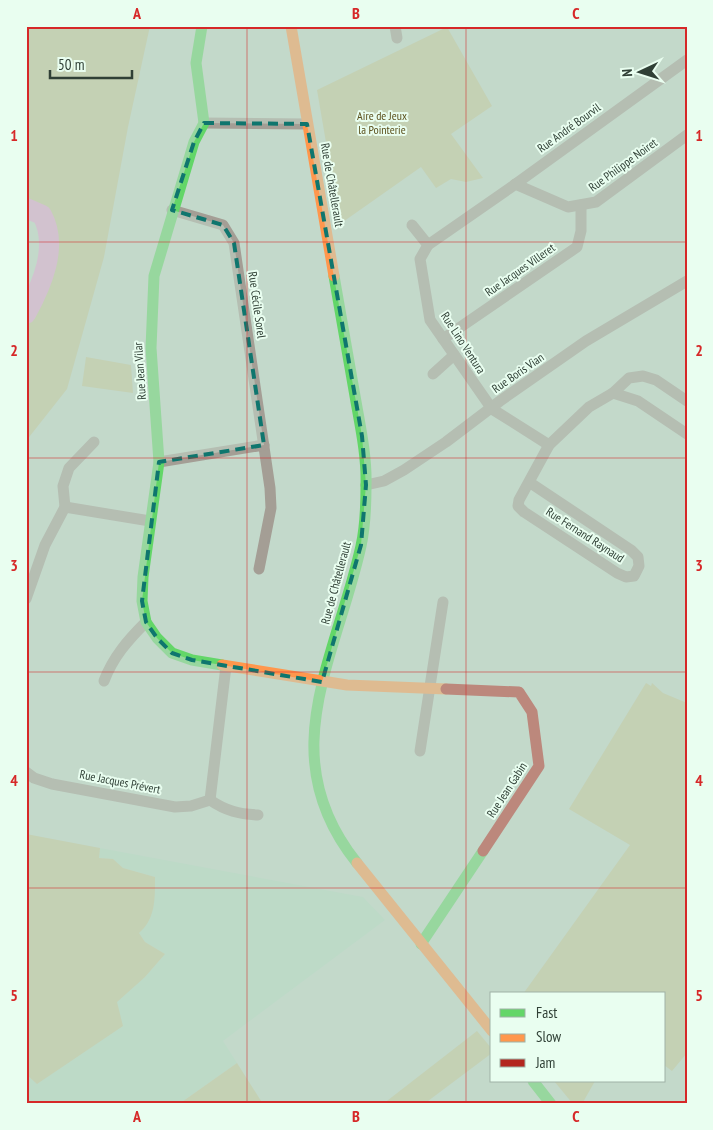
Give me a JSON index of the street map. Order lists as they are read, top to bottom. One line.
{"streets":{"street":["Rue André Bourvil","Rue Philippe Noiret","Rue de Châtellerault","Rue Jacques Villeret","Rue Cécile Sorel","Rue Lino Ventura","Rue Jean Vilar","Rue Boris Vian","Rue Fernand Raynaud","Rue Jacques Prévert","Rue Jean Gabin"]},"crossings":[["Rue André Bourvil","Rue Philippe Noiret"],["Rue Philippe Noiret","Rue Jacques Villeret"],["Rue de Châtellerault","Rue Jean Vilar"],["Rue de Châtellerault","Rue Boris Vian"],["Rue de Châtellerault","Rue Jean Gabin"],["Rue Jacques Villeret","Rue Lino Ventura"],["Rue Cécile Sorel","Rue Jean Vilar"],["Rue Lino Ventura","Rue Boris Vian"],["Rue Jean Vilar","Rue Jean Gabin"]],"parks":["Aire de Jeux la Pointerie"],"legend":["Fast","Slow","Jam"],"scale_bar":"50 m","north":"left","grid":{"columns":["A","B","C"],"rows":["1","2","3","4","5"]}}
